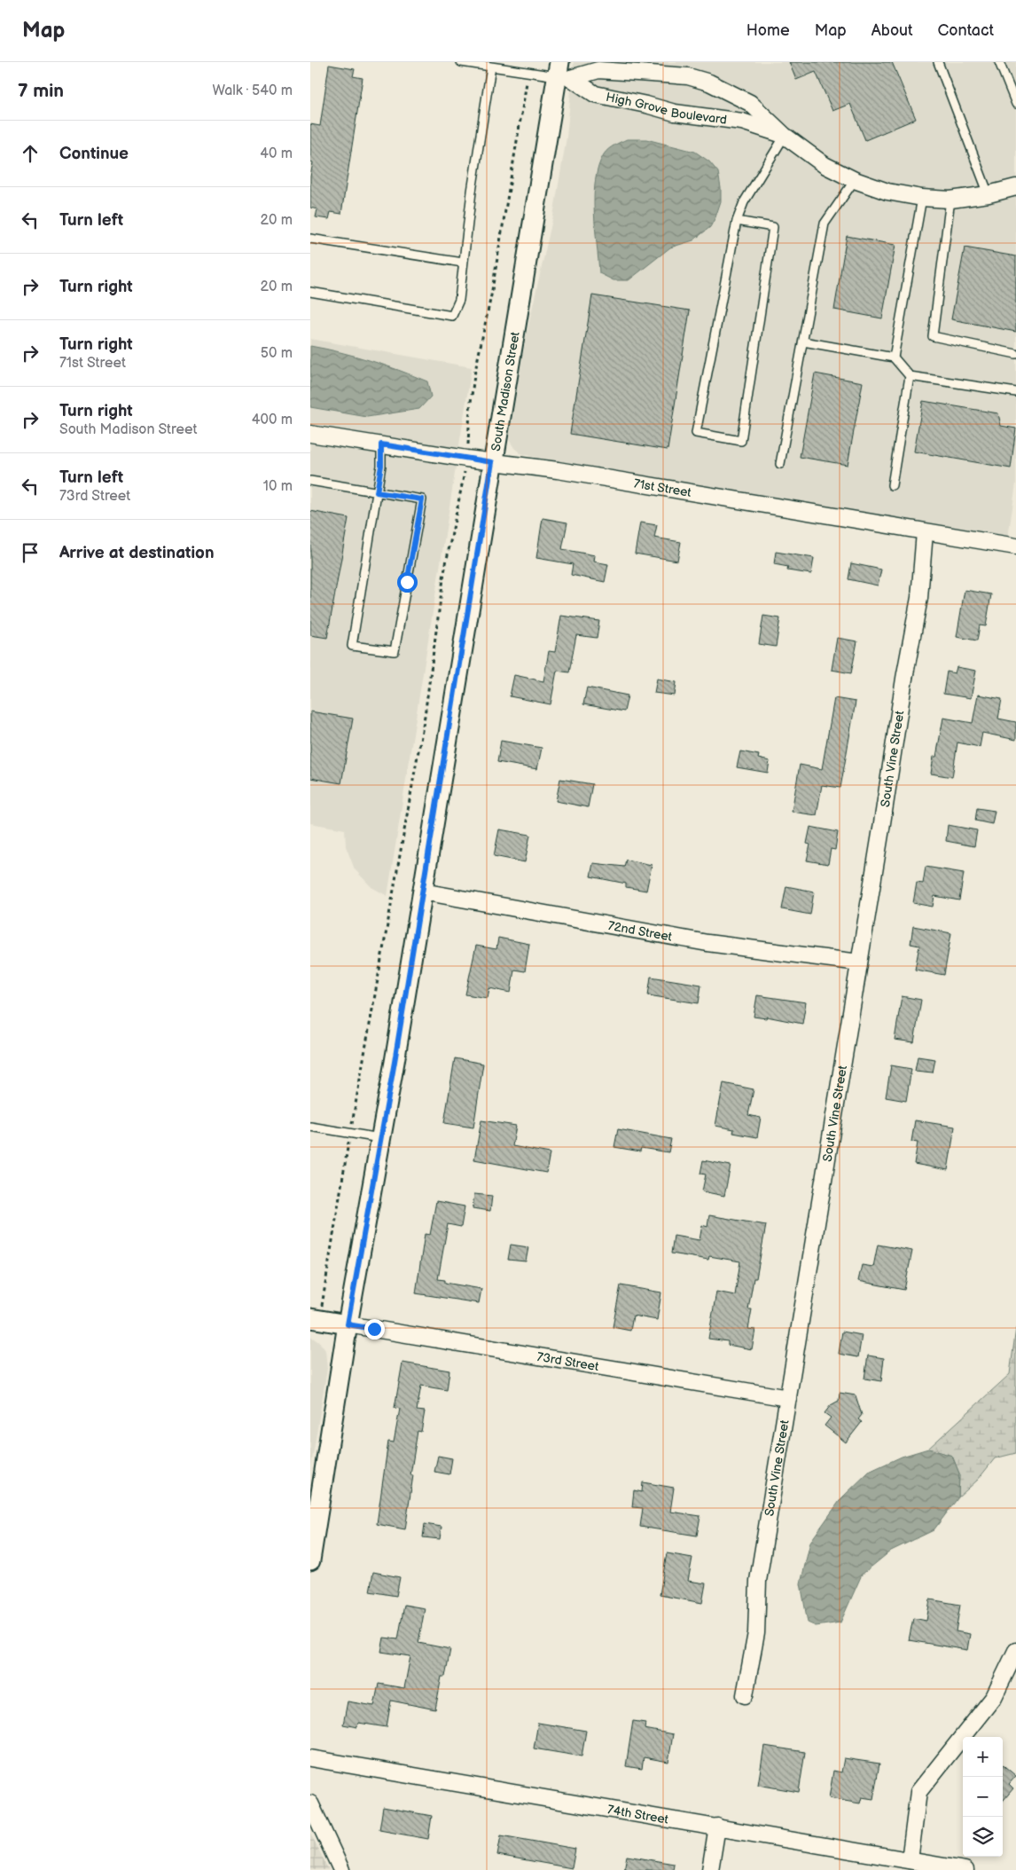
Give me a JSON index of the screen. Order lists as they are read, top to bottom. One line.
{"streets":{"street":["High Grove Boulevard","South Madison Street","71st Street","South Vine Street","72nd Street","73rd Street","74th Street"]},"crossings":[["High Grove Boulevard","South Madison Street"],["South Madison Street","71st Street"],["South Madison Street","72nd Street"],["South Madison Street","73rd Street"],["71st Street","South Vine Street"],["South Vine Street","72nd Street"],["South Vine Street","73rd Street"]],"page":{"header":"Map","nav":["Home","Map","About","Contact"],"heading":["7 min","Walk · 540 m"],"list":[["Continue","40 m"],["Turn left","20 m"],["Turn right","20 m"],["Turn right","71st Street","50 m"],["Turn right","South Madison Street","400 m"],["Turn left","73rd Street","10 m"],"Arrive at destination"],"map_buttons":["+","−"]}}
